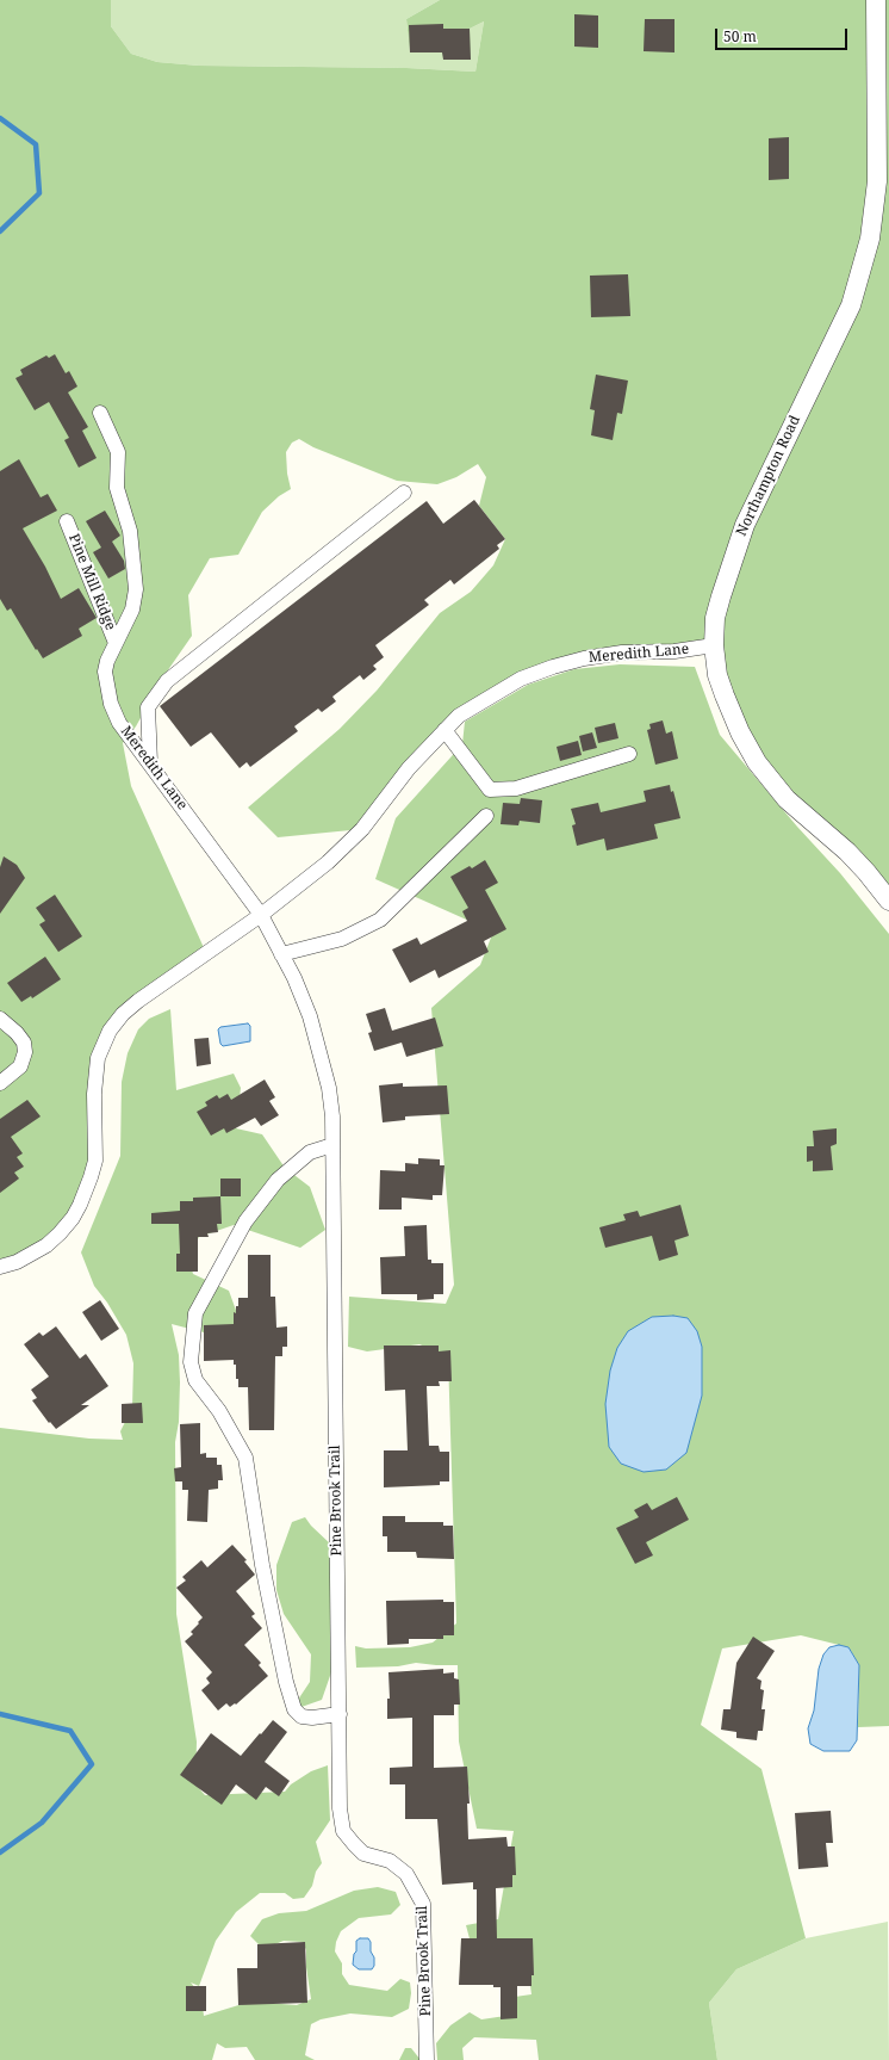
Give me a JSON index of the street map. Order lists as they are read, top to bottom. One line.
{"streets":{"street":["Northampton Road","Pine Mill Ridge","Meredith Lane","Pine Brook Trail"]},"crossings":[["Northampton Road","Meredith Lane"],["Pine Mill Ridge","Meredith Lane"],["Meredith Lane","Pine Brook Trail"]],"scale_bar":"50 m"}
